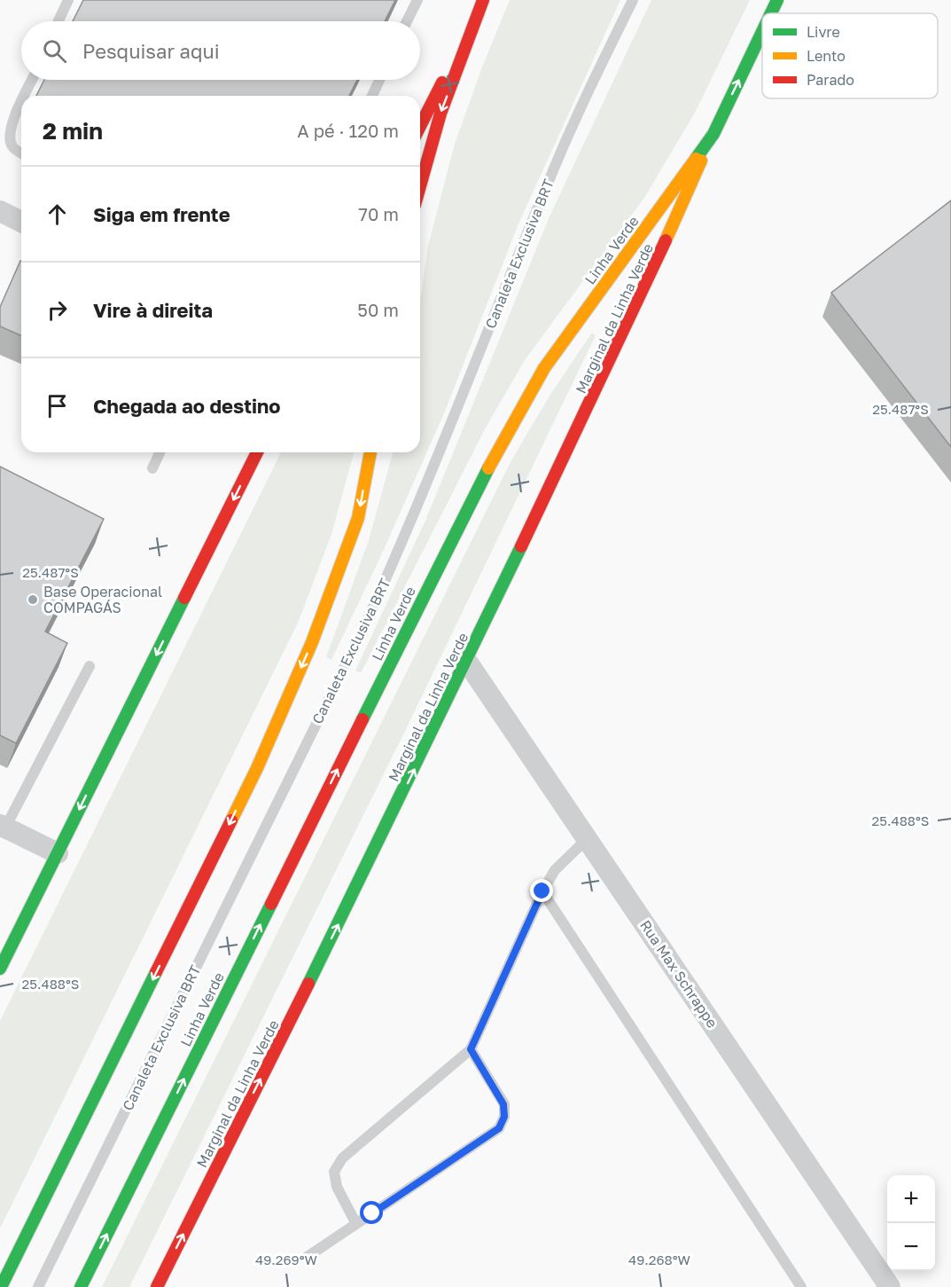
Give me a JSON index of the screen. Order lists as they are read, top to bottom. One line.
{"streets":{"main road":["Linha Verde","Marginal da Linha Verde"],"street":["Rua Max Schrappe"],"lane":["Canaleta Exclusiva BRT"]},"crossings":[["Linha Verde","Marginal da Linha Verde"],["Marginal da Linha Verde","Rua Max Schrappe"]],"one_way":["Marginal da Linha Verde"],"places":["Base Operacional COMPAGÁS"],"legend":["Livre","Lento","Parado"],"page":{"search":"Pesquisar aqui","heading":["2 min","A pé · 120 m"],"list":[["Siga em frente","70 m"],["Vire à direita","50 m"],"Chegada ao destino"],"map_buttons":["+","−"]},"coordinates":["25.487°S","25.488°S","49.269°W","49.268°W"]}
